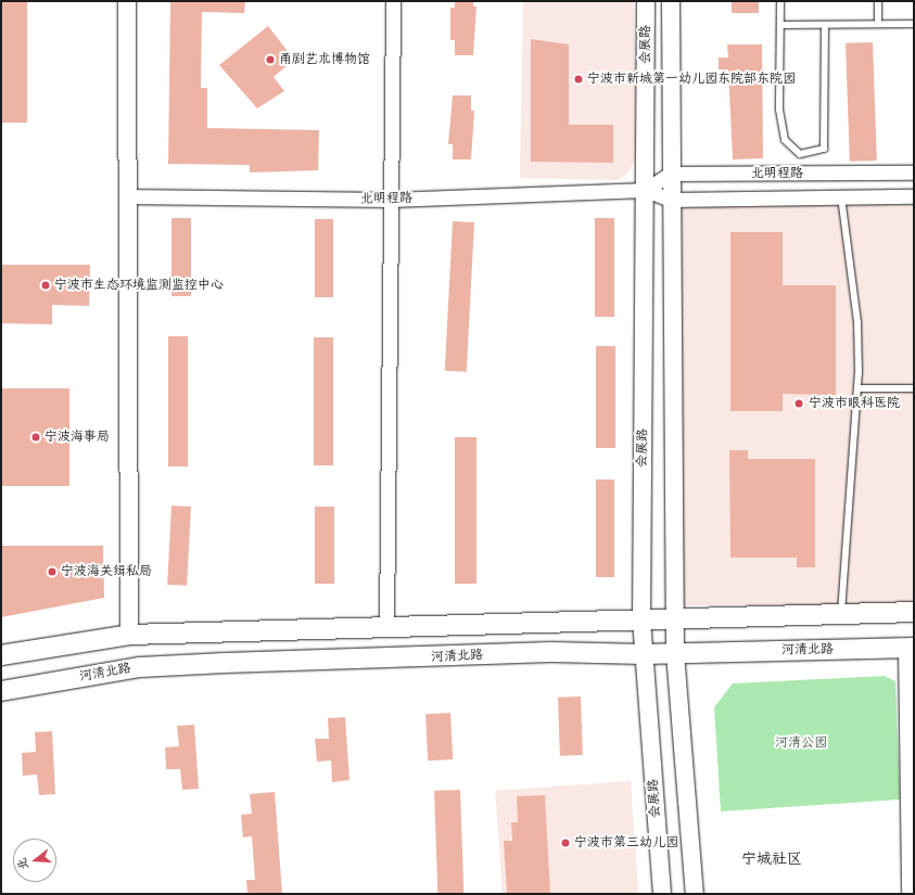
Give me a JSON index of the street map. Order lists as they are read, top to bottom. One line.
{"streets":{"main road":["河清北路"],"street":["会展路","北明程路"]},"crossings":[["会展路","北明程路"],["会展路","河清北路"]],"districts":["宁城社区"],"parks":["河清公园"],"places":["甬剧艺术博物馆","宁波市新城第一幼儿园东院部东院园","宁波市生态环境监测监控中心","宁波市眼科医院","宁波海事局","宁波海关缉私局","宁波市第三幼儿园"],"north":"left"}
